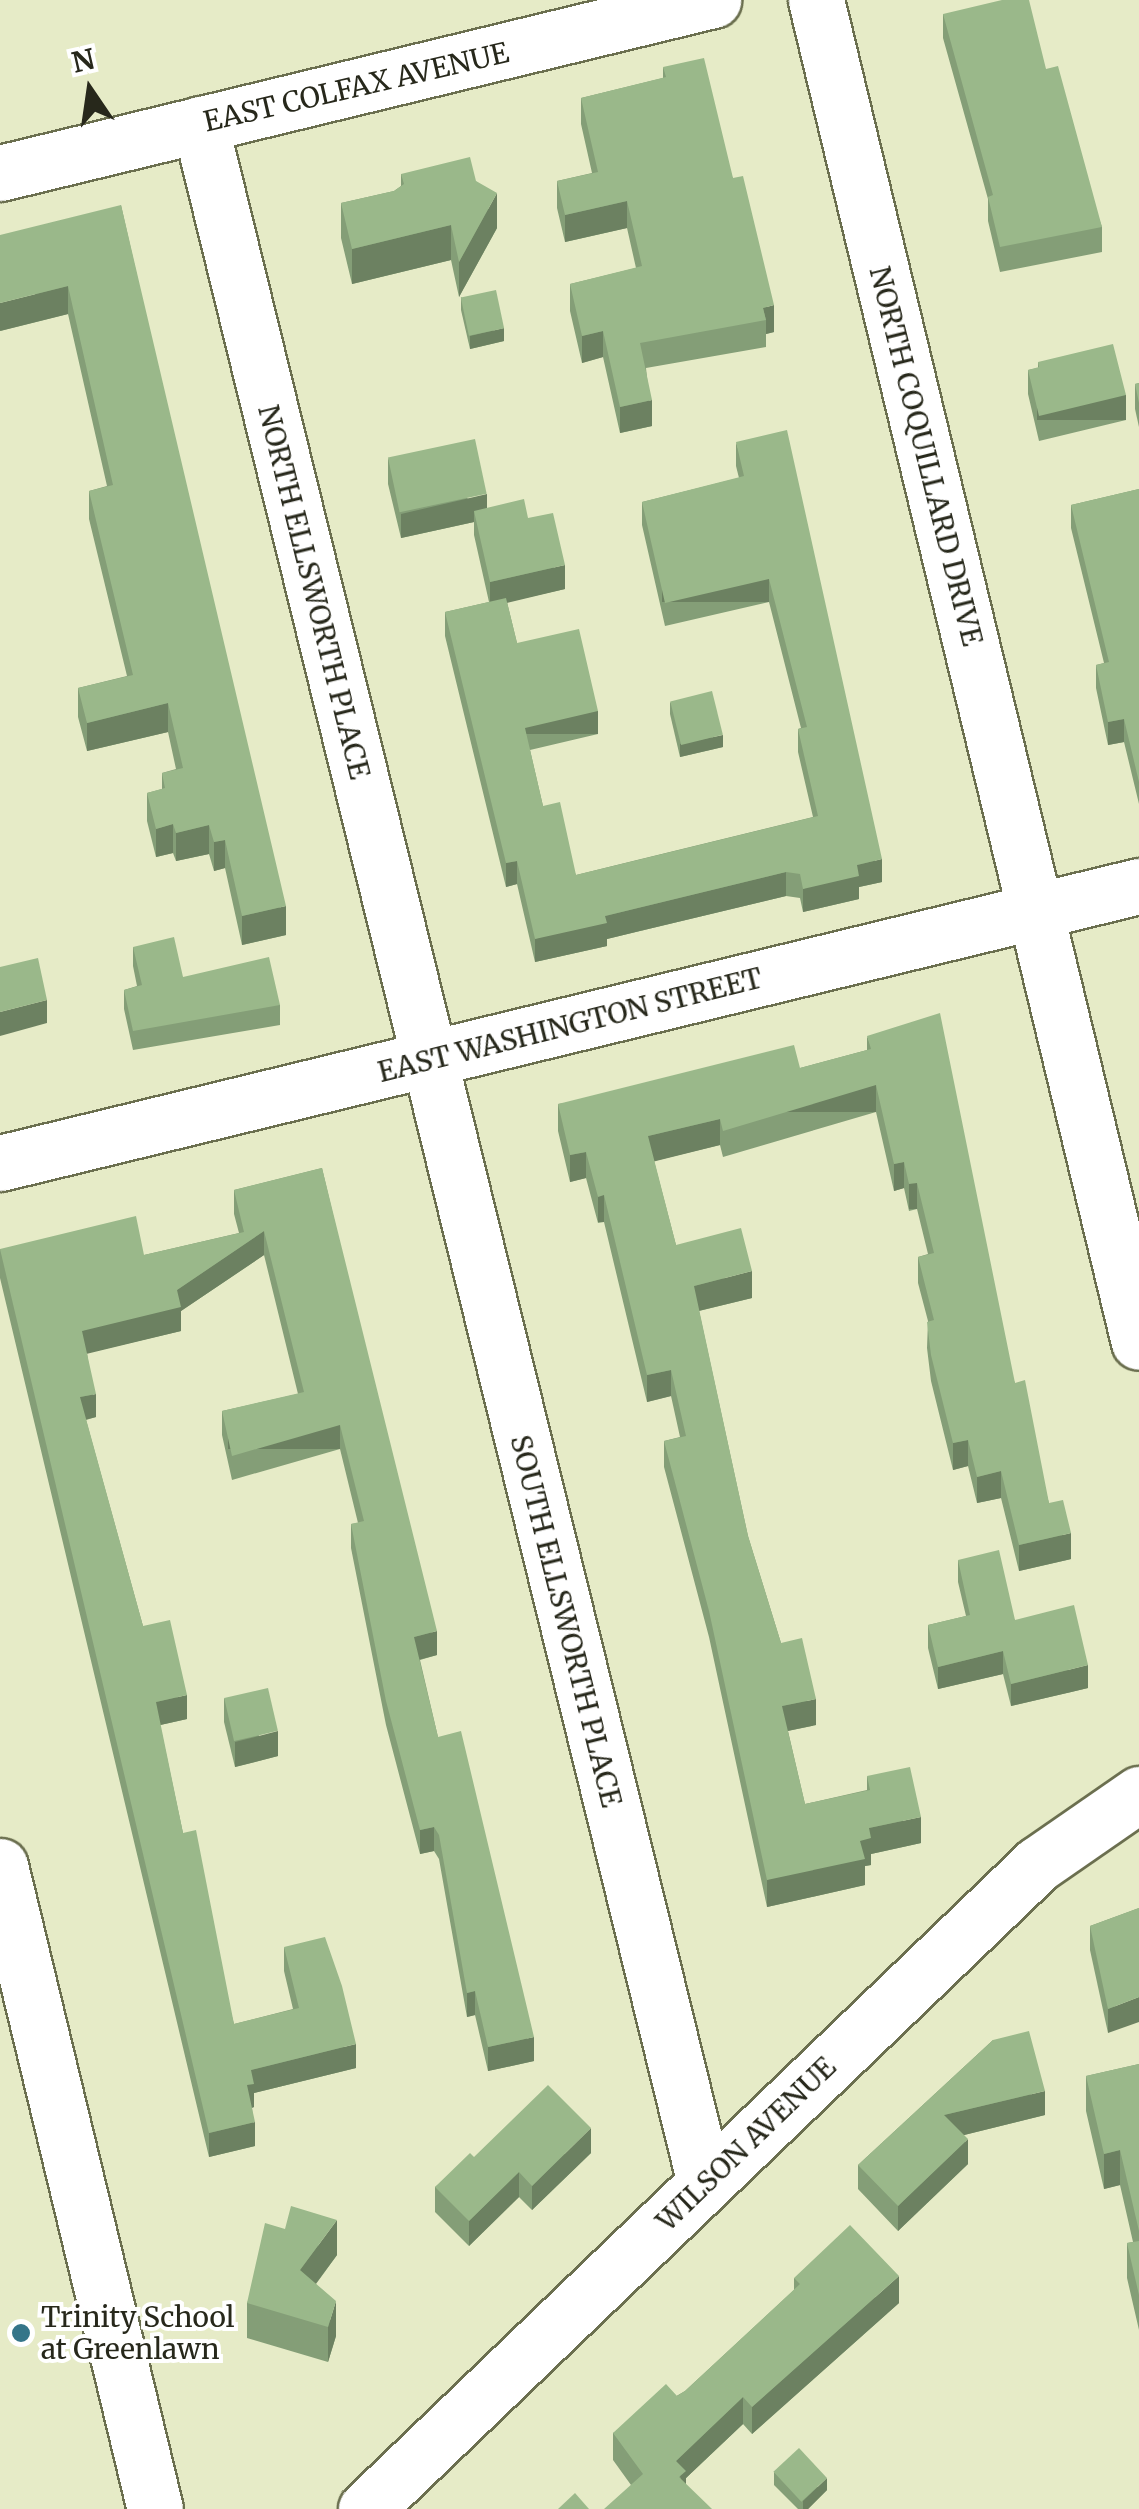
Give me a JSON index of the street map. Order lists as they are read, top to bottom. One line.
{"streets":{"street":["EAST COLFAX AVENUE","NORTH COQUILLARD DRIVE","NORTH ELLSWORTH PLACE","EAST WASHINGTON STREET","SOUTH ELLSWORTH PLACE","WILSON AVENUE"]},"crossings":[["EAST COLFAX AVENUE","NORTH ELLSWORTH PLACE"],["NORTH COQUILLARD DRIVE","EAST WASHINGTON STREET"],["NORTH ELLSWORTH PLACE","EAST WASHINGTON STREET"],["NORTH ELLSWORTH PLACE","SOUTH ELLSWORTH PLACE"],["EAST WASHINGTON STREET","SOUTH ELLSWORTH PLACE"],["SOUTH ELLSWORTH PLACE","WILSON AVENUE"]],"places":["Trinity School at Greenlawn"],"north":"top"}
